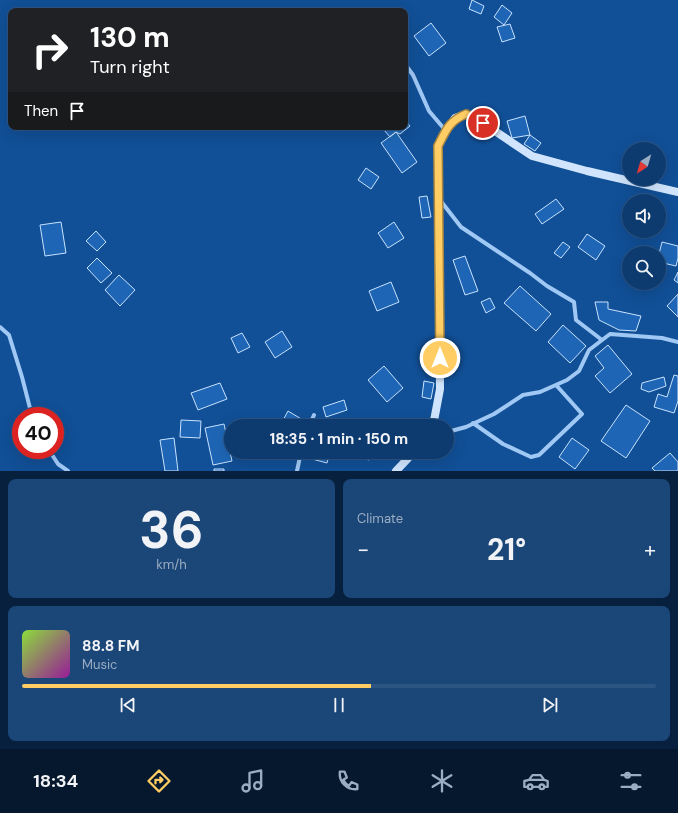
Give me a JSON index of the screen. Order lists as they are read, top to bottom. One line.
{"north":"bottom left","page":{"turn":["130 m","Turn right"],"then":"Then","limit":"40","trip":"18:35 · 1 min · 150 m","tile":[["36","km/h"],"Climate"],"heat":["−","21°","+"],"song":["88.8 FM","Music"],"tabs":"18:34"}}
